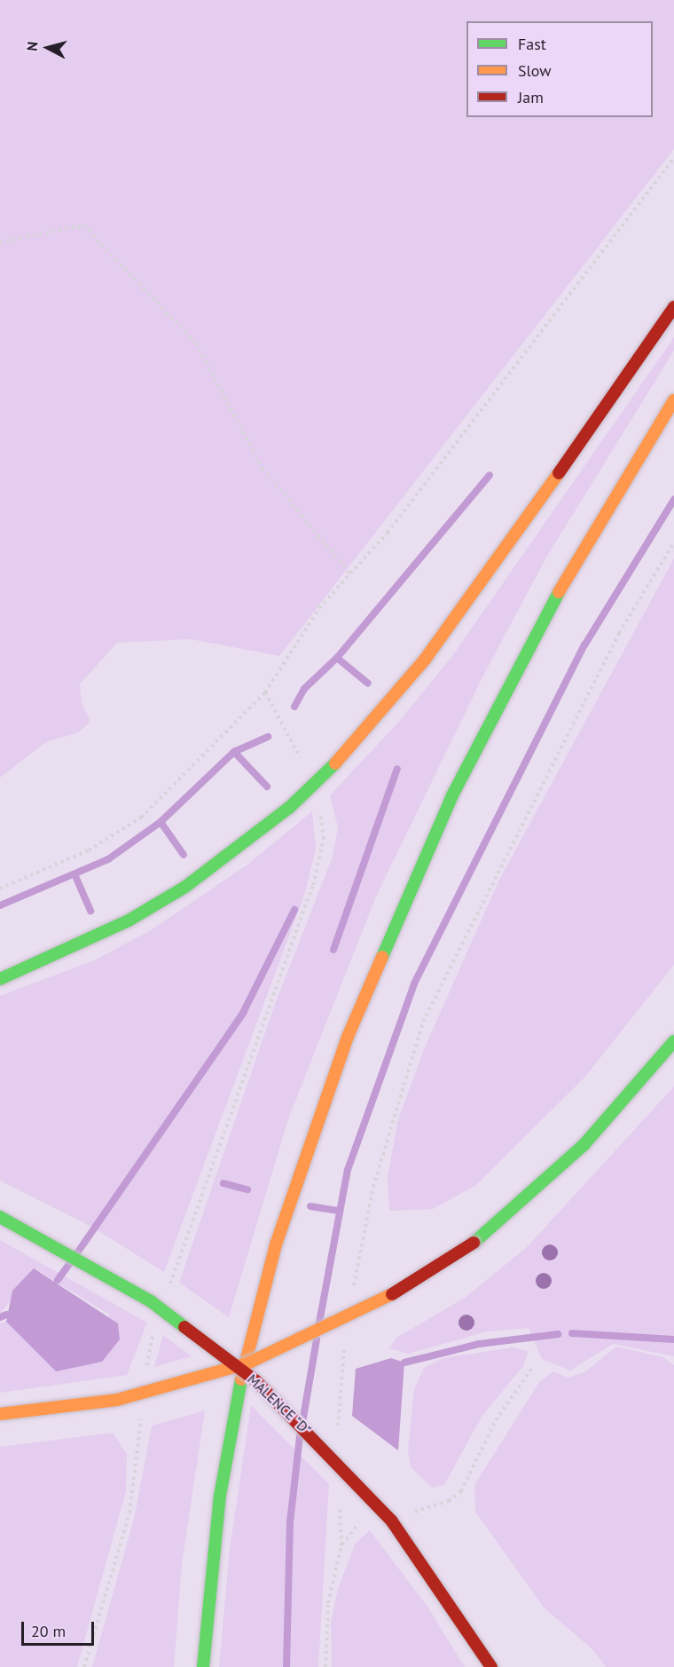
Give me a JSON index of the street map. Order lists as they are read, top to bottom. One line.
{"streets":{"highway":["MALENCE \"D\""]},"legend":["Fast","Slow","Jam"],"scale_bar":"20 m","north":"left"}
